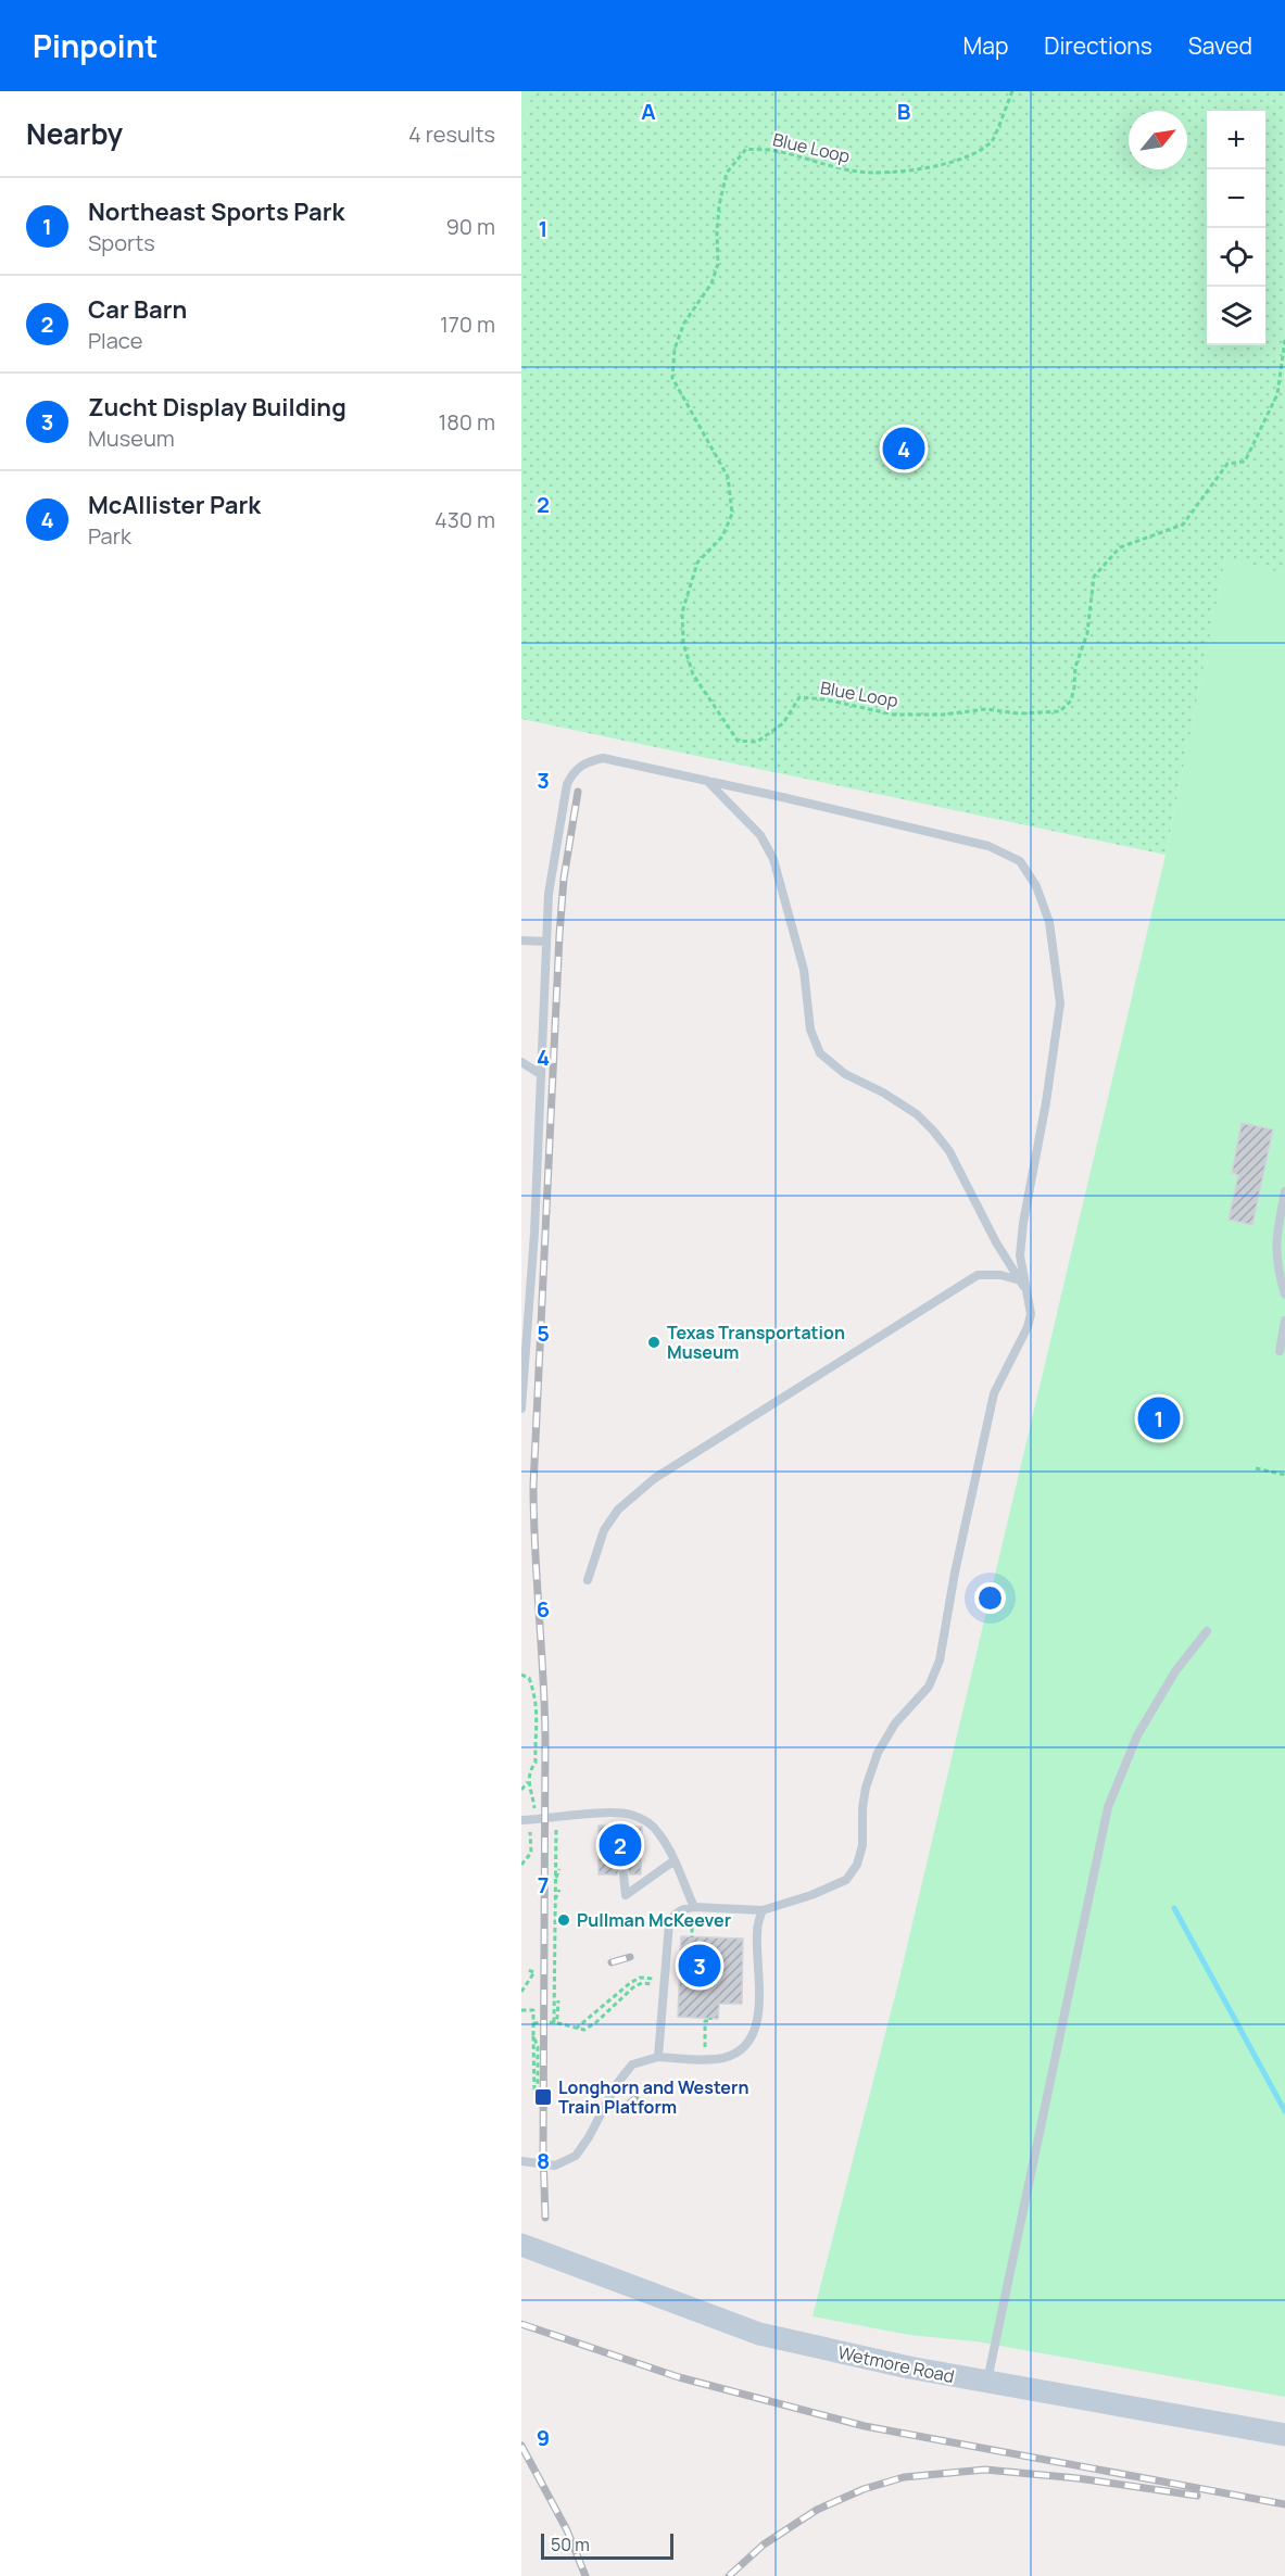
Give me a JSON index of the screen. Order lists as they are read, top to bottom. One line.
{"streets":{"main road":["Wetmore Road"],"path":["Blue Loop"]},"places":{"other":["Texas Transportation Museum","Pullman McKeever"],"transit":["Longhorn and Western Train Platform"]},"scale_bar":"50 m","north":"top right","page":{"header":"Pinpoint","nav":["Map","Directions","Saved"],"heading":["Nearby","4 results"],"map_buttons":["+","−"],"list":[{"mark":"1","name":"Northeast Sports Park","note":"Sports","value":"90 m"},{"mark":"2","name":"Car Barn","note":"Place","value":"170 m"},{"mark":"3","name":"Zucht Display Building","note":"Museum","value":"180 m"},{"mark":"4","name":"McAllister Park","note":"Park","value":"430 m"}],"pins":["4","1","2","3"],"scale":"50 m"},"grid":{"columns":["A","B"],"rows":["1","2","3","4","5","6","7","8","9"]}}
